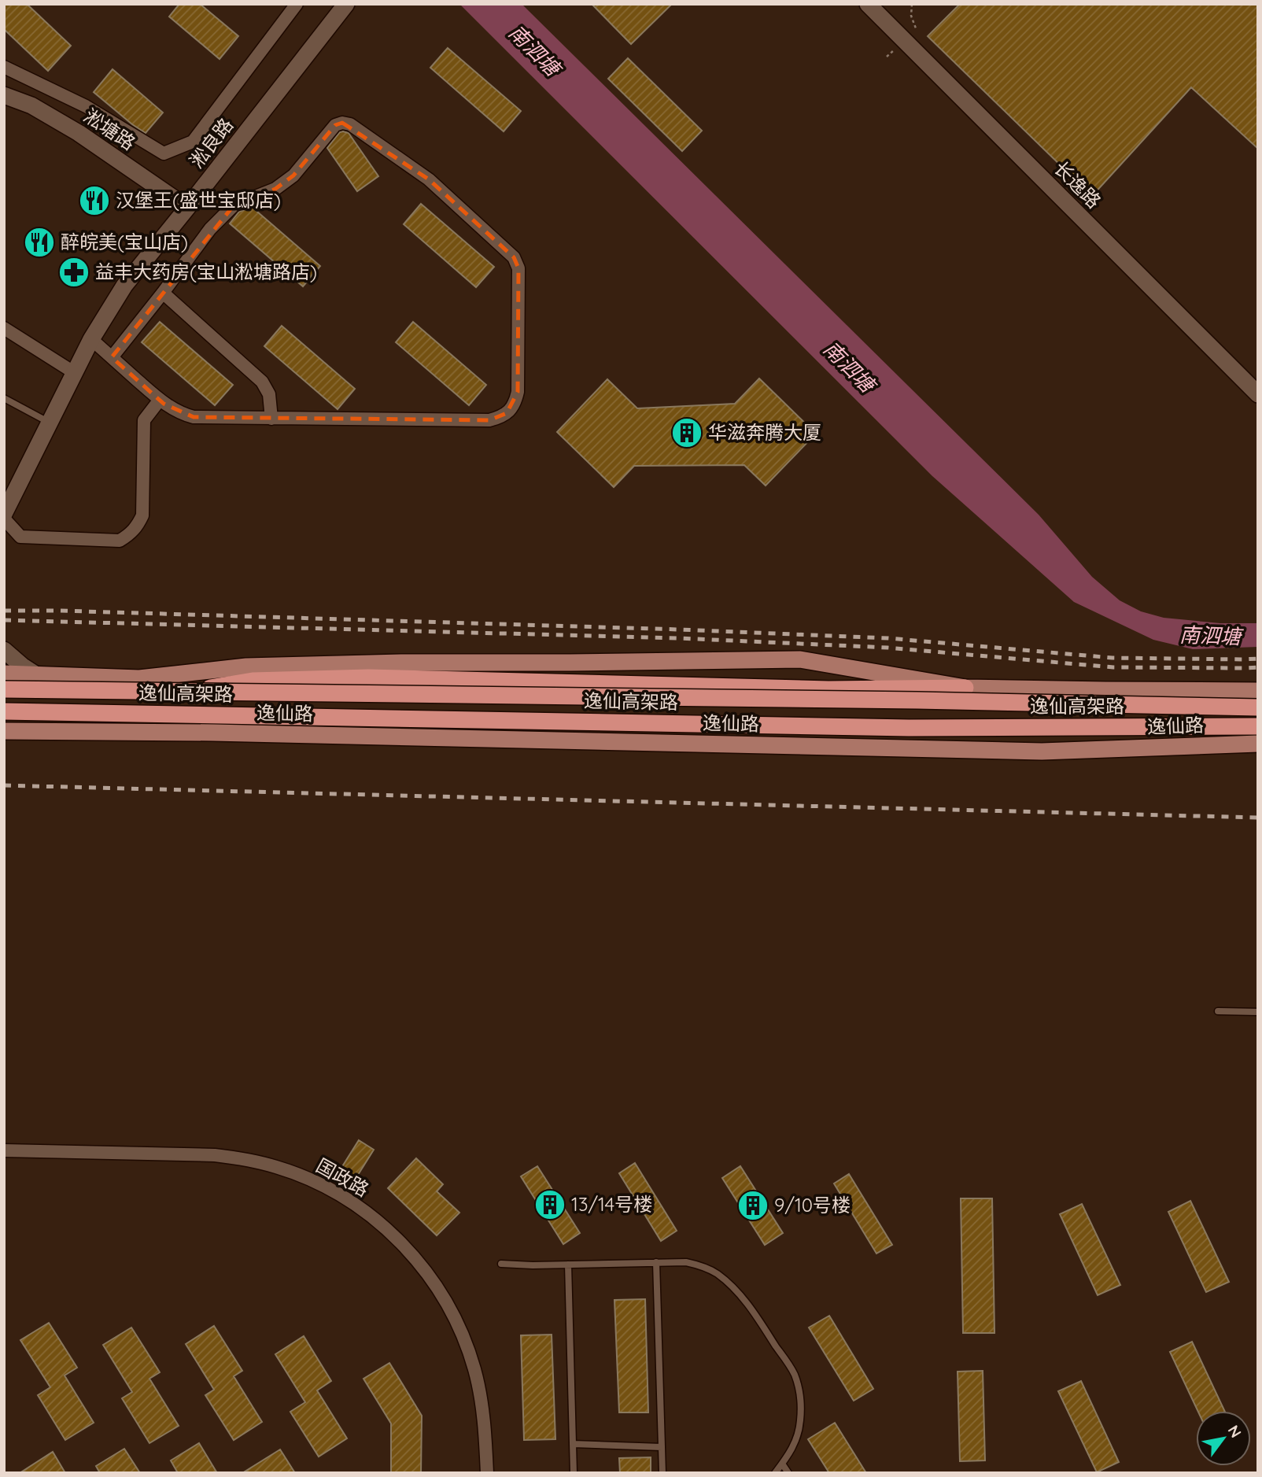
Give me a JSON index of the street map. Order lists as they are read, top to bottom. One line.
{"streets":{"highway":["逸仙高架路"],"main road":["逸仙路"],"street":["淞塘路","淞良路","长逸路","国政路"]},"crossings":[["淞塘路","淞良路"],["逸仙高架路","逸仙路"]],"water":["南泗塘"],"places":{"restaurant":["汉堡王(盛世宝邸店)","醉皖美(宝山店)"],"pharmacy":["益丰大药房(宝山淞塘路店)"],"building":["华滋奔腾大厦","13/14号楼","9/10号楼"]},"north":"top right"}
